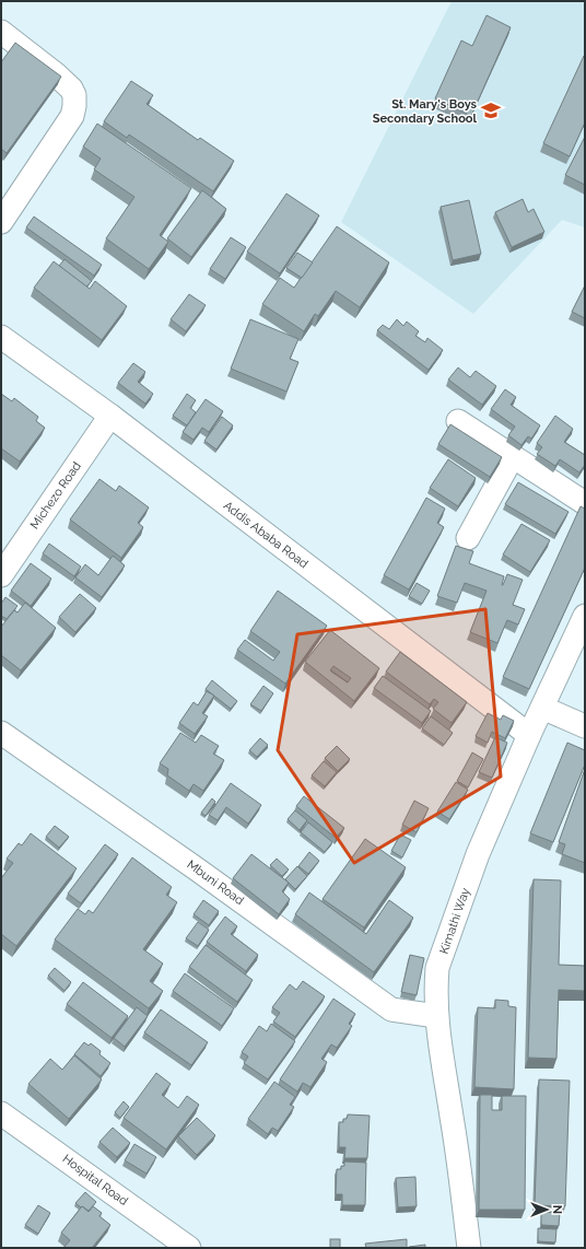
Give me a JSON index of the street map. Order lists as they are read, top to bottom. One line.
{"streets":{"street":["Michezo Road","Addis Ababa Road","Mbuni Road","Kimathi Way","Hospital Road"]},"crossings":[["Michezo Road","Addis Ababa Road"],["Addis Ababa Road","Kimathi Way"],["Mbuni Road","Kimathi Way"]],"places":{"school or university":["St. Mary's Boys Secondary School"]},"north":"right"}
